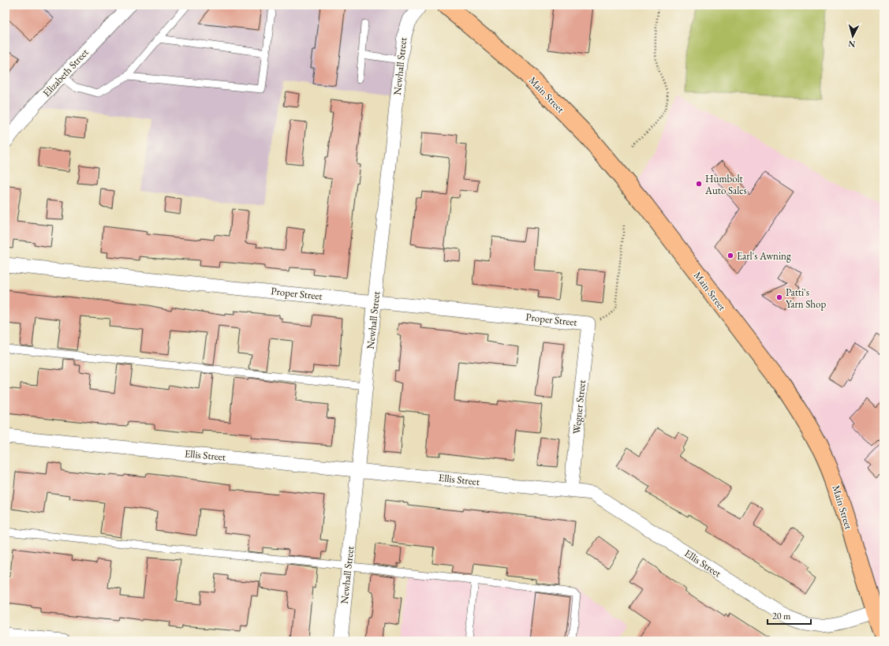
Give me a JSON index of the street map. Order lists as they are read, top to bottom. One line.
{"streets":{"main road":["Main Street"],"street":["Newhall Street","Elizabeth Street","Proper Street","Wegner Street","Ellis Street"]},"crossings":[["Newhall Street","Proper Street"],["Newhall Street","Ellis Street"],["Main Street","Ellis Street"],["Proper Street","Wegner Street"],["Wegner Street","Ellis Street"]],"places":["Humbolt Auto Sales","Earl's Awning","Patti's Yarn Shop"],"scale_bar":"20 m","north":"bottom"}
